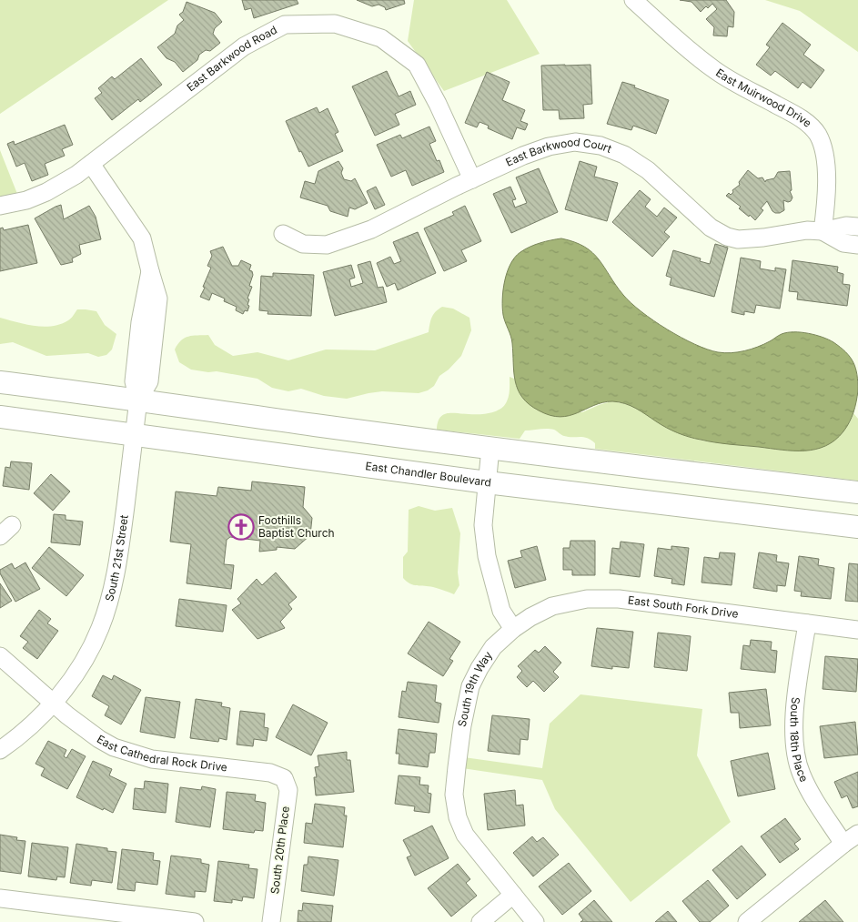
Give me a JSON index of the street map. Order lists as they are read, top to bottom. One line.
{"streets":{"main road":["East Chandler Boulevard"],"street":["East Barkwood Road","East Muirwood Drive","East Barkwood Court","South 21st Street","East South Fork Drive","South 19th Way","South 18th Place","East Cathedral Rock Drive","South 20th Place"]},"crossings":[["East Barkwood Road","East Barkwood Court"],["East Barkwood Road","South 21st Street"],["East Muirwood Drive","East Barkwood Court"],["East Chandler Boulevard","South 21st Street"],["South 21st Street","East Cathedral Rock Drive"],["East South Fork Drive","South 19th Way"],["East South Fork Drive","South 18th Place"],["East Cathedral Rock Drive","South 20th Place"]],"places":{"church":["Foothills Baptist Church"]}}
